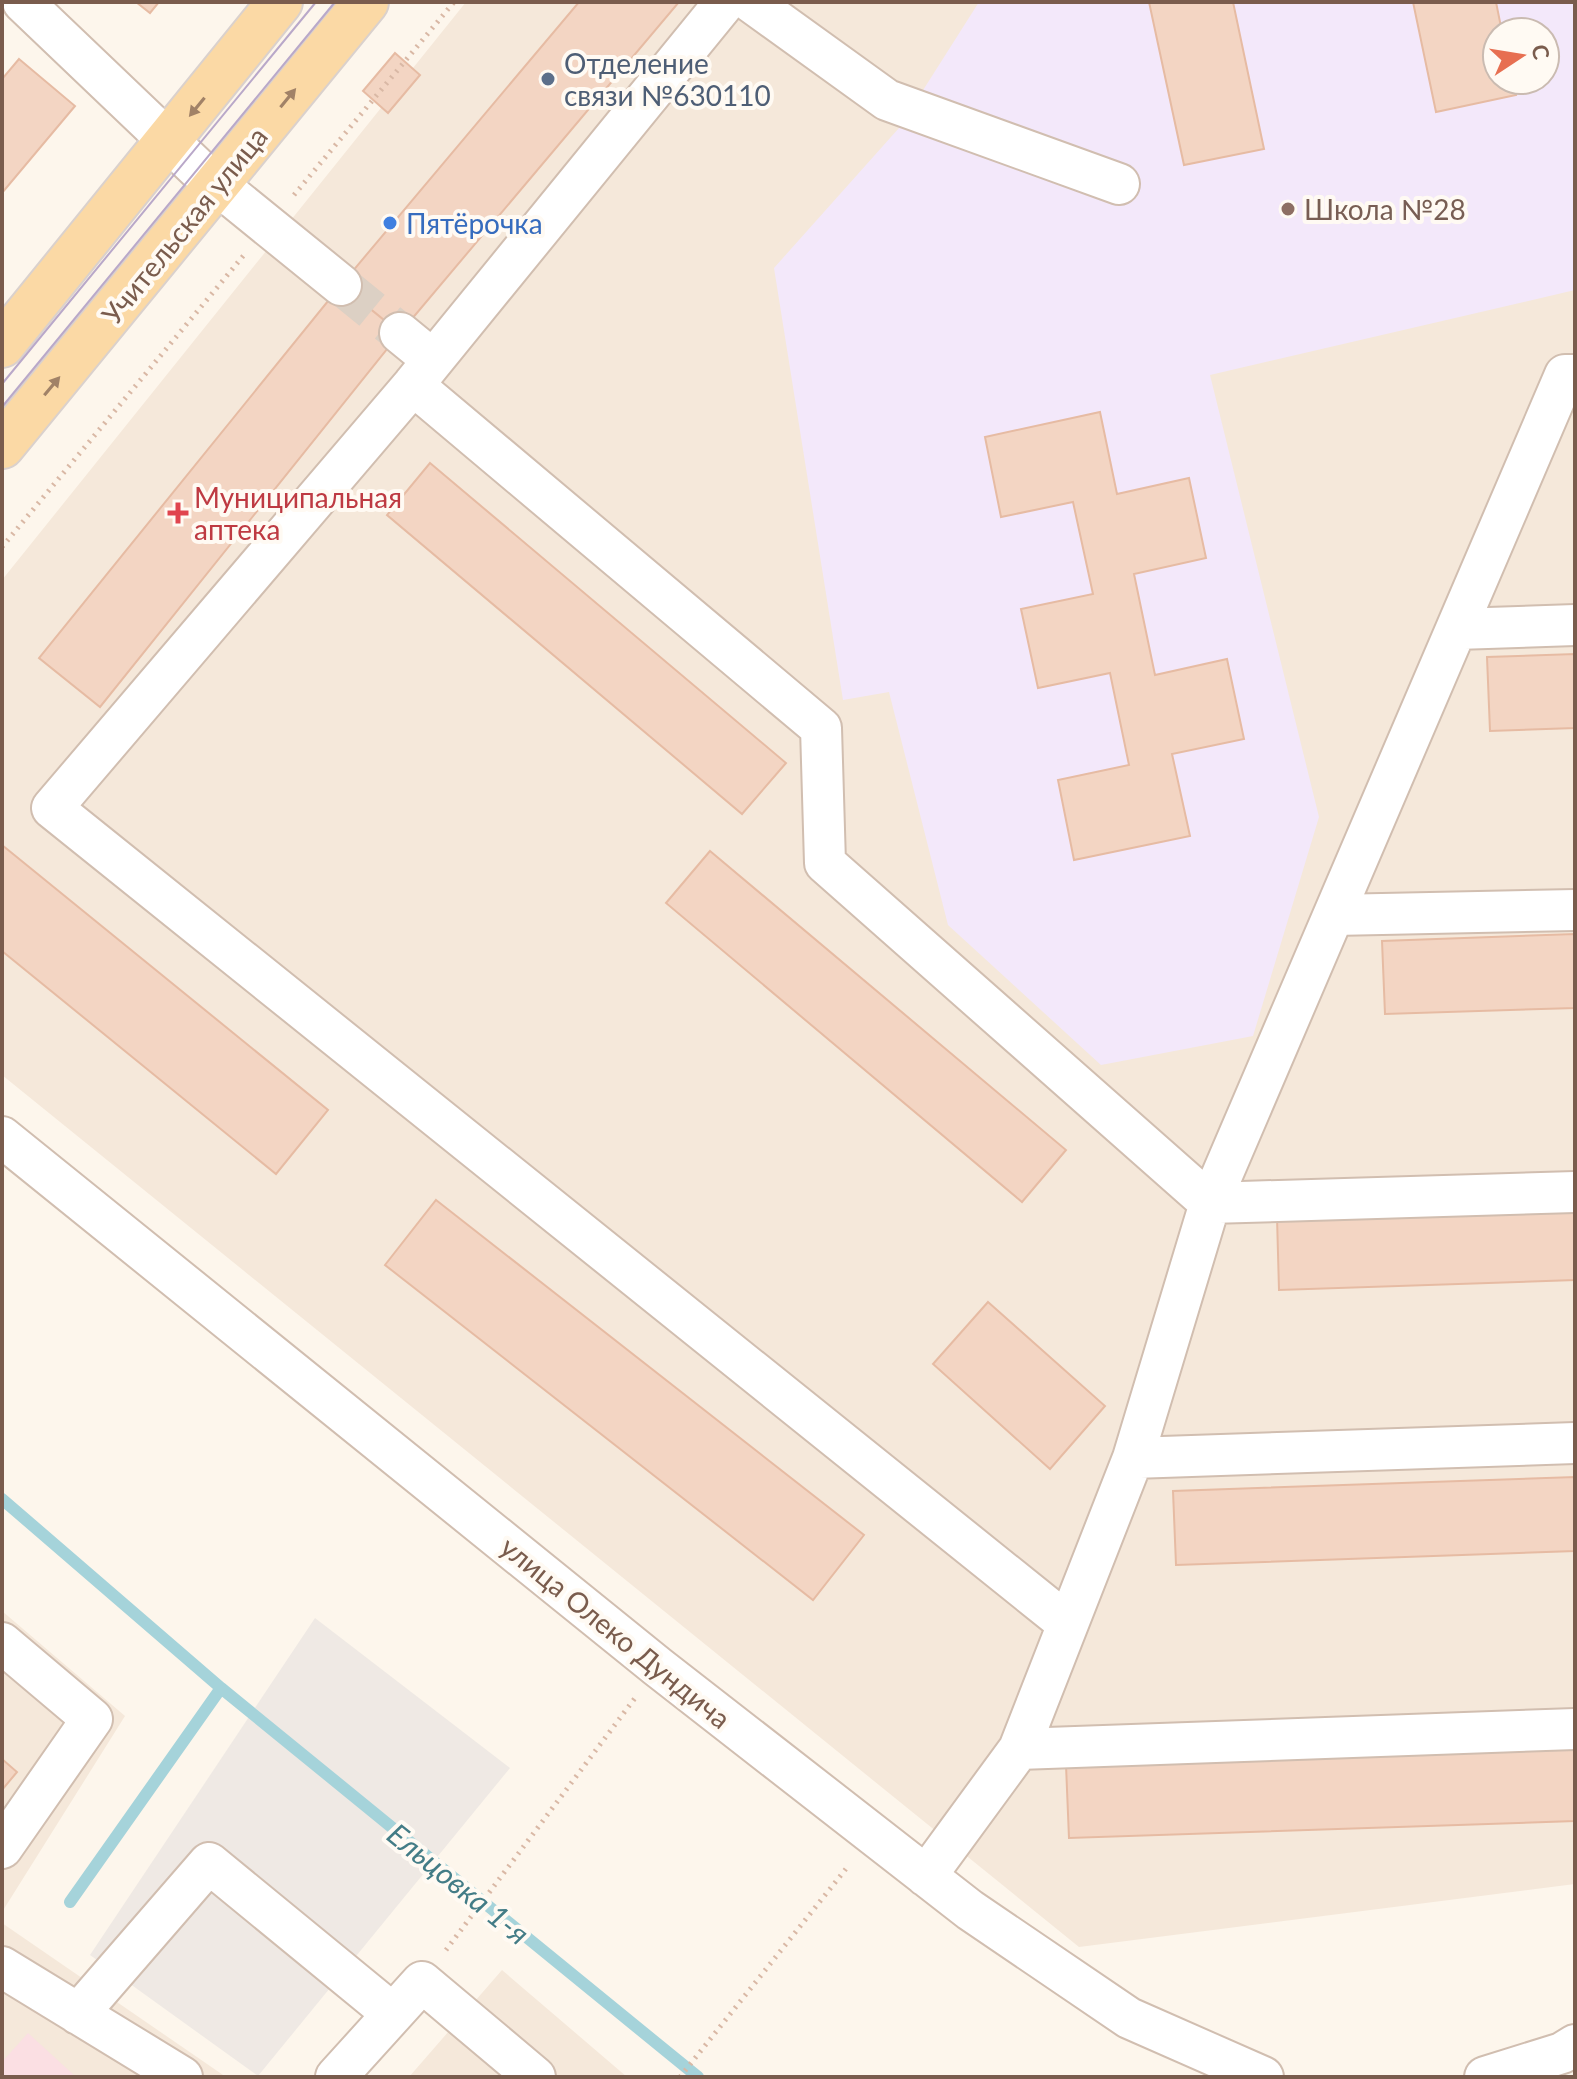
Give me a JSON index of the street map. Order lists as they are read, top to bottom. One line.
{"streets":{"main road":["Учительская улица"],"street":["улица Олеко Дундича"]},"water":["Ельцовка 1-я"],"places":{"other":["Отделение связи №630110","Школа №28","Пятёрочка"],"health":["Муниципальная аптека"]},"north":"right"}
